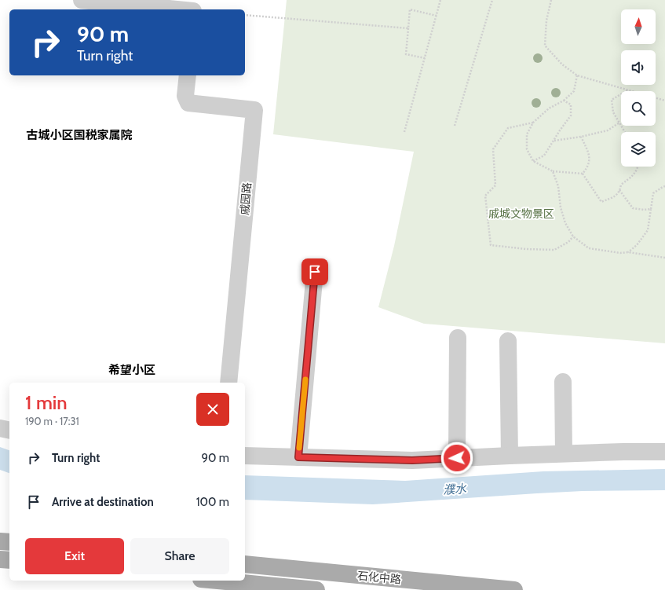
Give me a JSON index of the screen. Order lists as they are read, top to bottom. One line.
{"streets":{"main road":["石化中路"],"street":["戚园路"]},"districts":["古城小区国税家属院","希望小区"],"water":["濮水"],"parks":["戚城文物景区"],"north":"top","page":{"turn":["90 m","Turn right"],"heading":["1 min","190 m · 17:31"],"list":[{"name":"Turn right","value":"90 m"},{"name":"Arrive at destination","value":"100 m"}],"buttons":["Exit","Share"]}}
